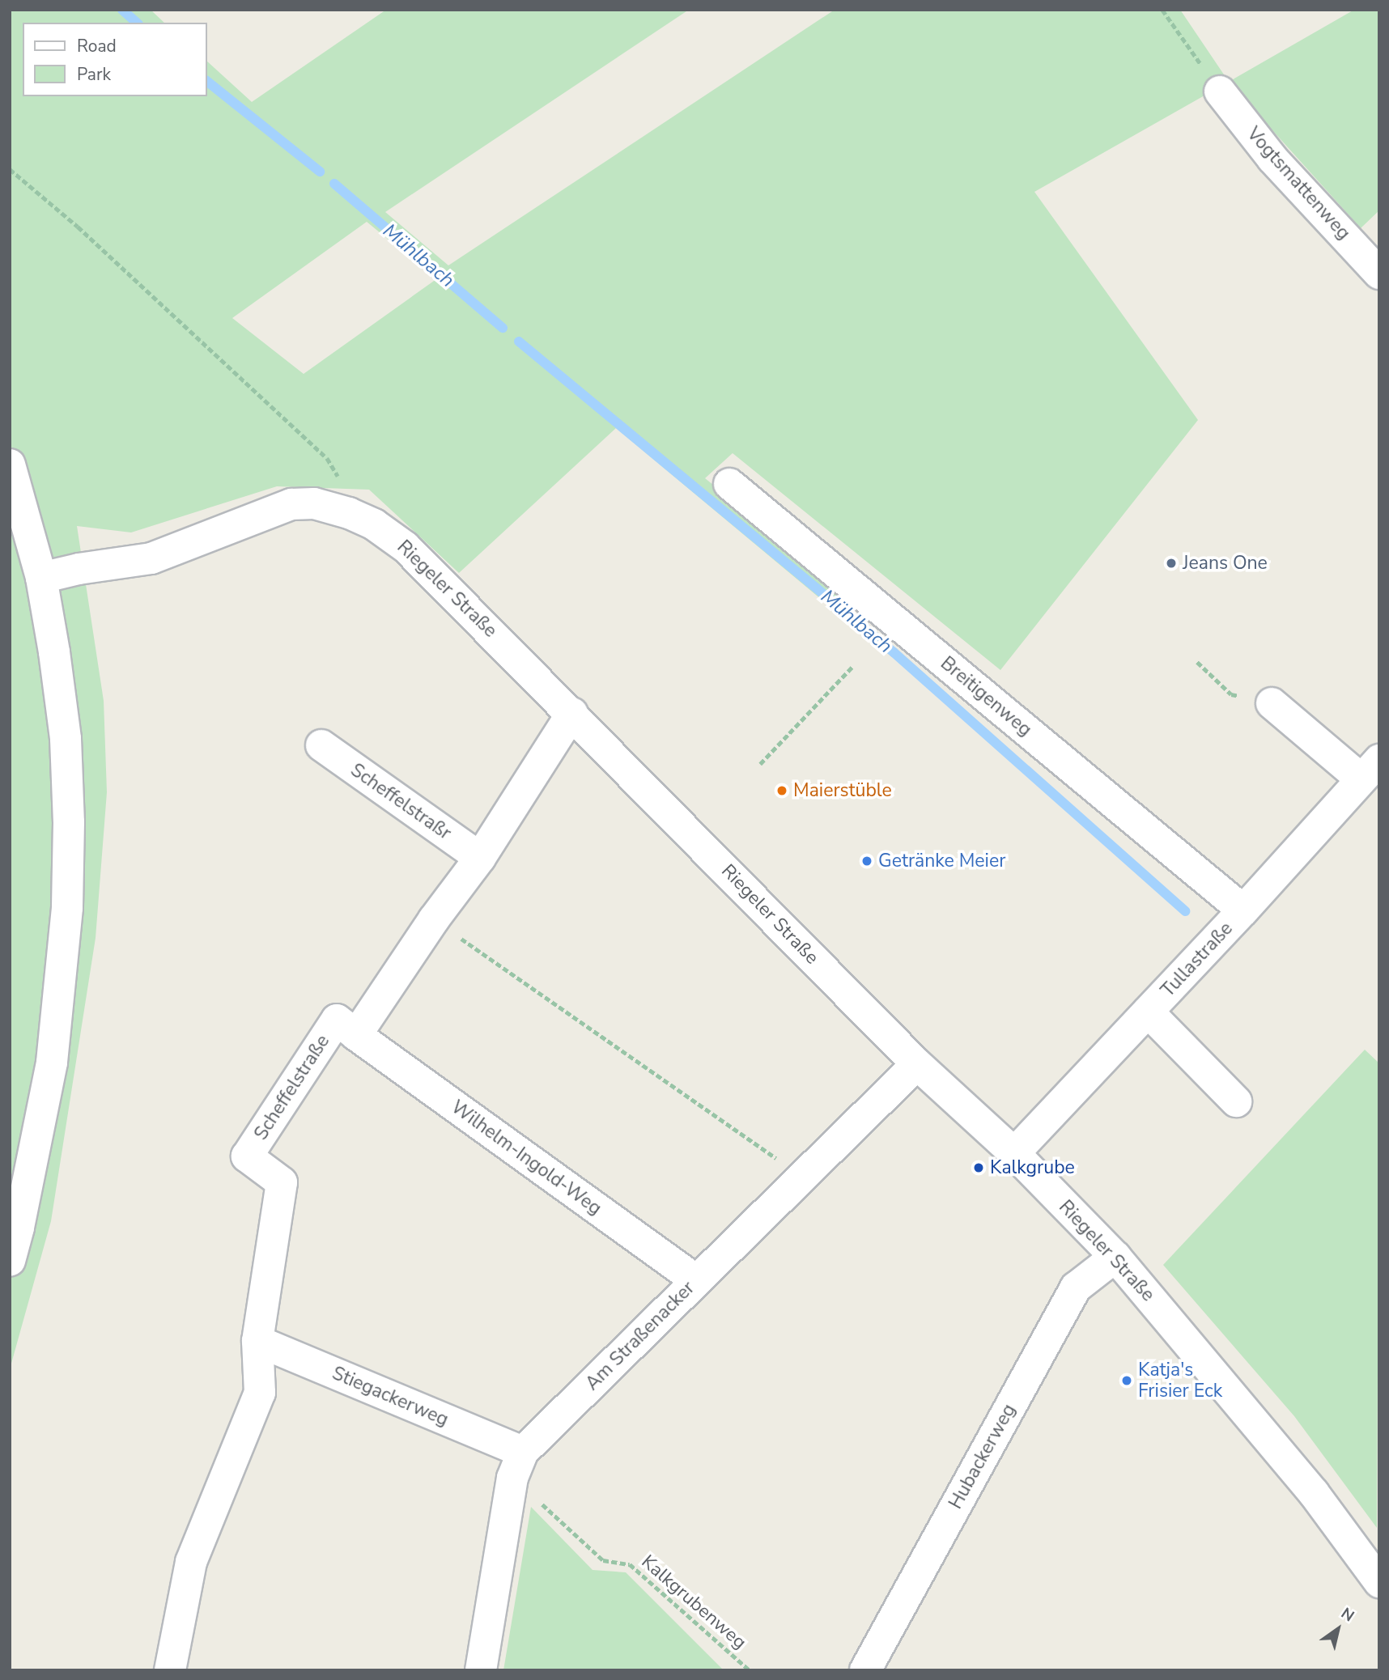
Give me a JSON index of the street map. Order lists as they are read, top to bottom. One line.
{"streets":{"street":["Vogtsmattenweg","Riegeler Straße","Breitigenweg","Scheffelstraßr","Tullastraße","Scheffelstraße","Wilhelm-Ingold-Weg","Am Straßenacker","Stiegackerweg","Hubackerweg"],"path":["Kalkgrubenweg"]},"crossings":[["Riegeler Straße","Tullastraße"],["Riegeler Straße","Scheffelstraße"],["Riegeler Straße","Am Straßenacker"],["Riegeler Straße","Hubackerweg"],["Breitigenweg","Tullastraße"],["Scheffelstraßr","Scheffelstraße"],["Scheffelstraße","Wilhelm-Ingold-Weg"],["Scheffelstraße","Stiegackerweg"],["Wilhelm-Ingold-Weg","Am Straßenacker"],["Am Straßenacker","Stiegackerweg"],["Am Straßenacker","Kalkgrubenweg"],["Stiegackerweg","Kalkgrubenweg"]],"water":["Mühlbach"],"places":["Jeans One","Maierstüble","Getränke Meier","Kalkgrube","Katja's Frisier Eck"],"legend":["Road","Park"],"north":"top right"}
